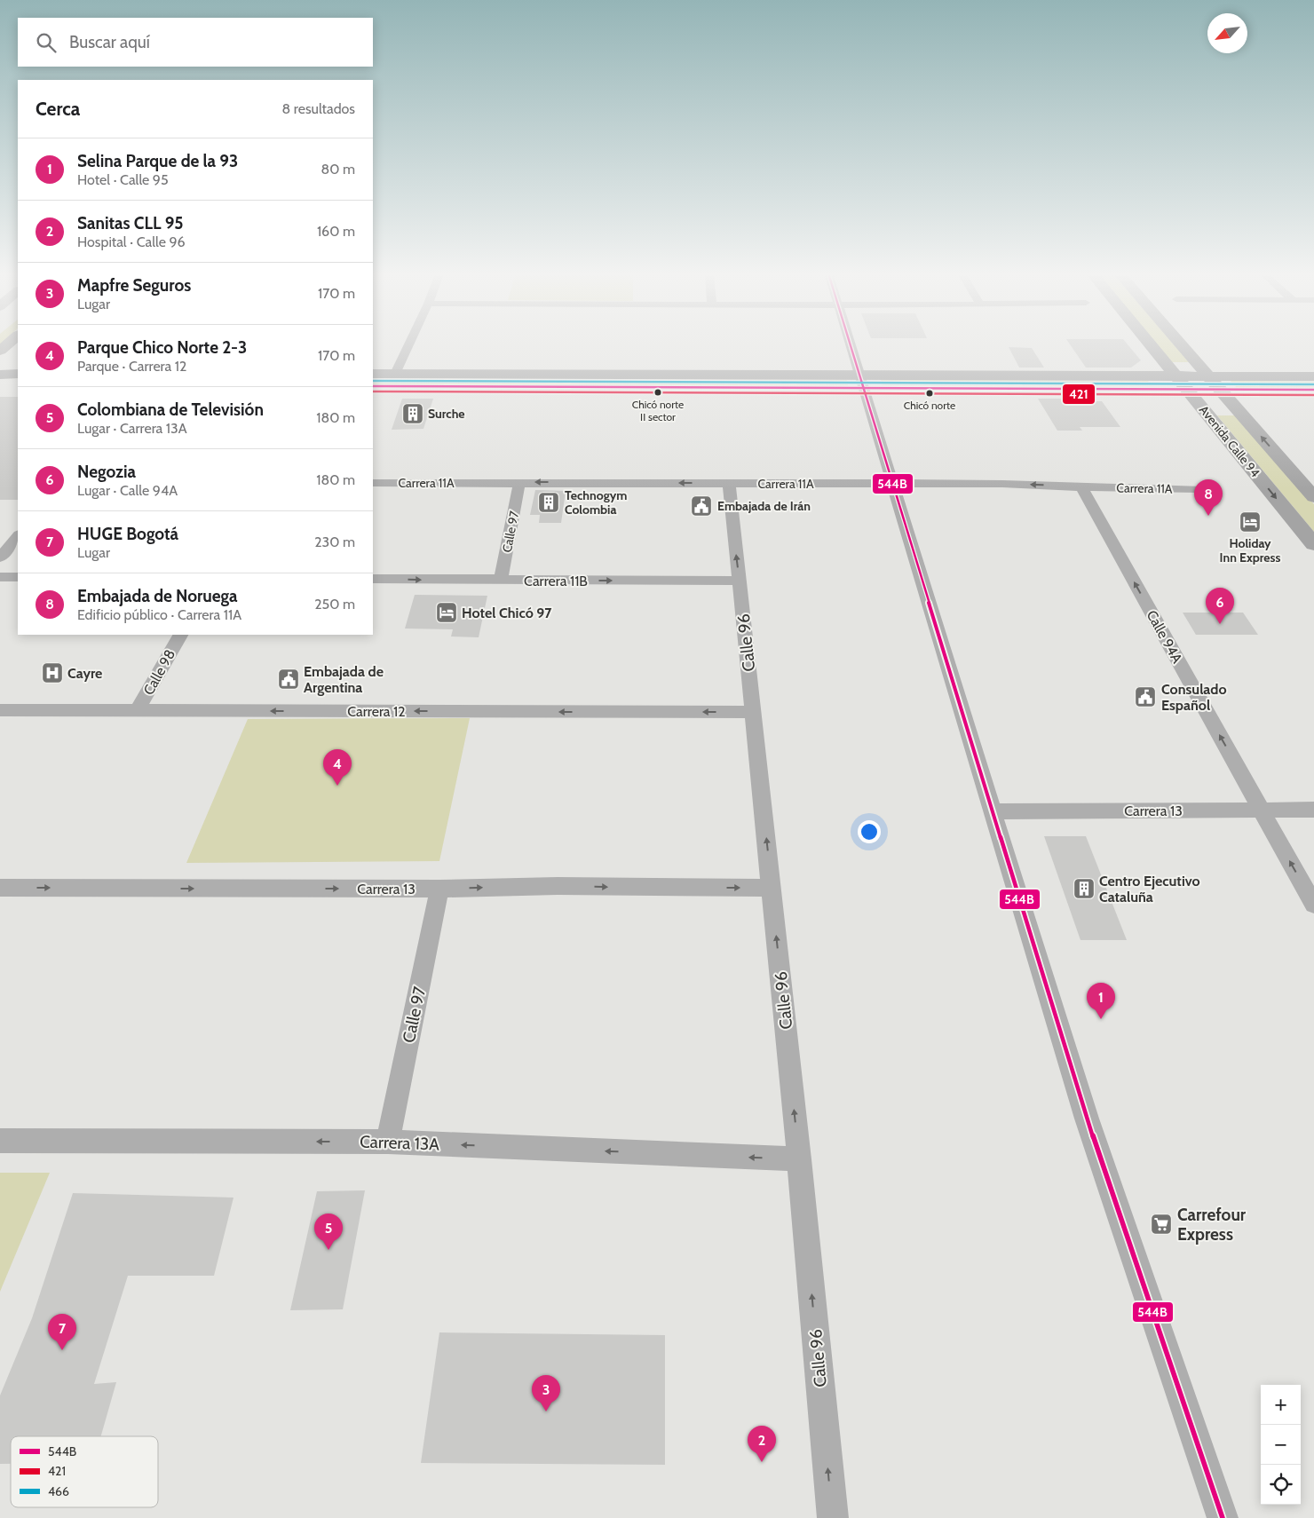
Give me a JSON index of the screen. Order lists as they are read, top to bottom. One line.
{"streets":{"main road":["Avenida Calle 94"],"street":["Carrera 11A","Calle 97","Carrera 11B","Calle 94A","Calle 96","Calle 98","Carrera 12","Carrera 13","Carrera 13A"]},"crossings":[["Carrera 11A","Calle 97"],["Carrera 11A","Calle 94A"],["Carrera 11A","Calle 96"],["Calle 97","Carrera 11B"],["Calle 97","Carrera 13"],["Calle 97","Carrera 13A"],["Carrera 11B","Calle 96"],["Calle 94A","Carrera 13"],["Calle 96","Carrera 12"],["Calle 96","Carrera 13"],["Calle 96","Carrera 13A"],["Calle 98","Carrera 12"]],"one_way":["Carrera 11A","Carrera 11B","Calle 94A","Calle 96","Carrera 12","Carrera 13","Carrera 13A"],"places":{"other":["Chicó norte II sector","Chicó norte"],"building":["Surche","Technogym Colombia","Centro Ejecutivo Cataluña"],"public building":["Embajada de Irán","Embajada de Argentina","Consulado Español"],"hotel":["Holiday Inn Express","Hotel Chicó 97"],"hospital":["Cayre"],"supermarket":["Carrefour Express"]},"lines":["transit line 544B","transit line 466","transit line 421"],"legend":["544B","421","466"],"north":"bottom left","page":{"search":"Buscar aquí","heading":["Cerca","8 resultados"],"list":[{"mark":"1","name":"Selina Parque de la 93","note":"Hotel · Calle 95","value":"80 m"},{"mark":"2","name":"Sanitas CLL 95","note":"Hospital · Calle 96","value":"160 m"},{"mark":"3","name":"Mapfre Seguros","note":"Lugar","value":"170 m"},{"mark":"4","name":"Parque Chico Norte 2-3","note":"Parque · Carrera 12","value":"170 m"},{"mark":"5","name":"Colombiana de Televisión","note":"Lugar · Carrera 13A","value":"180 m"},{"mark":"6","name":"Negozia","note":"Lugar · Calle 94A","value":"180 m"},{"mark":"7","name":"HUGE Bogotá","note":"Lugar","value":"230 m"},{"mark":"8","name":"Embajada de Noruega","note":"Edificio público · Carrera 11A","value":"250 m"}],"pins":["8","6","4","1","5","7","3","2"],"map_buttons":["+","−"]}}
